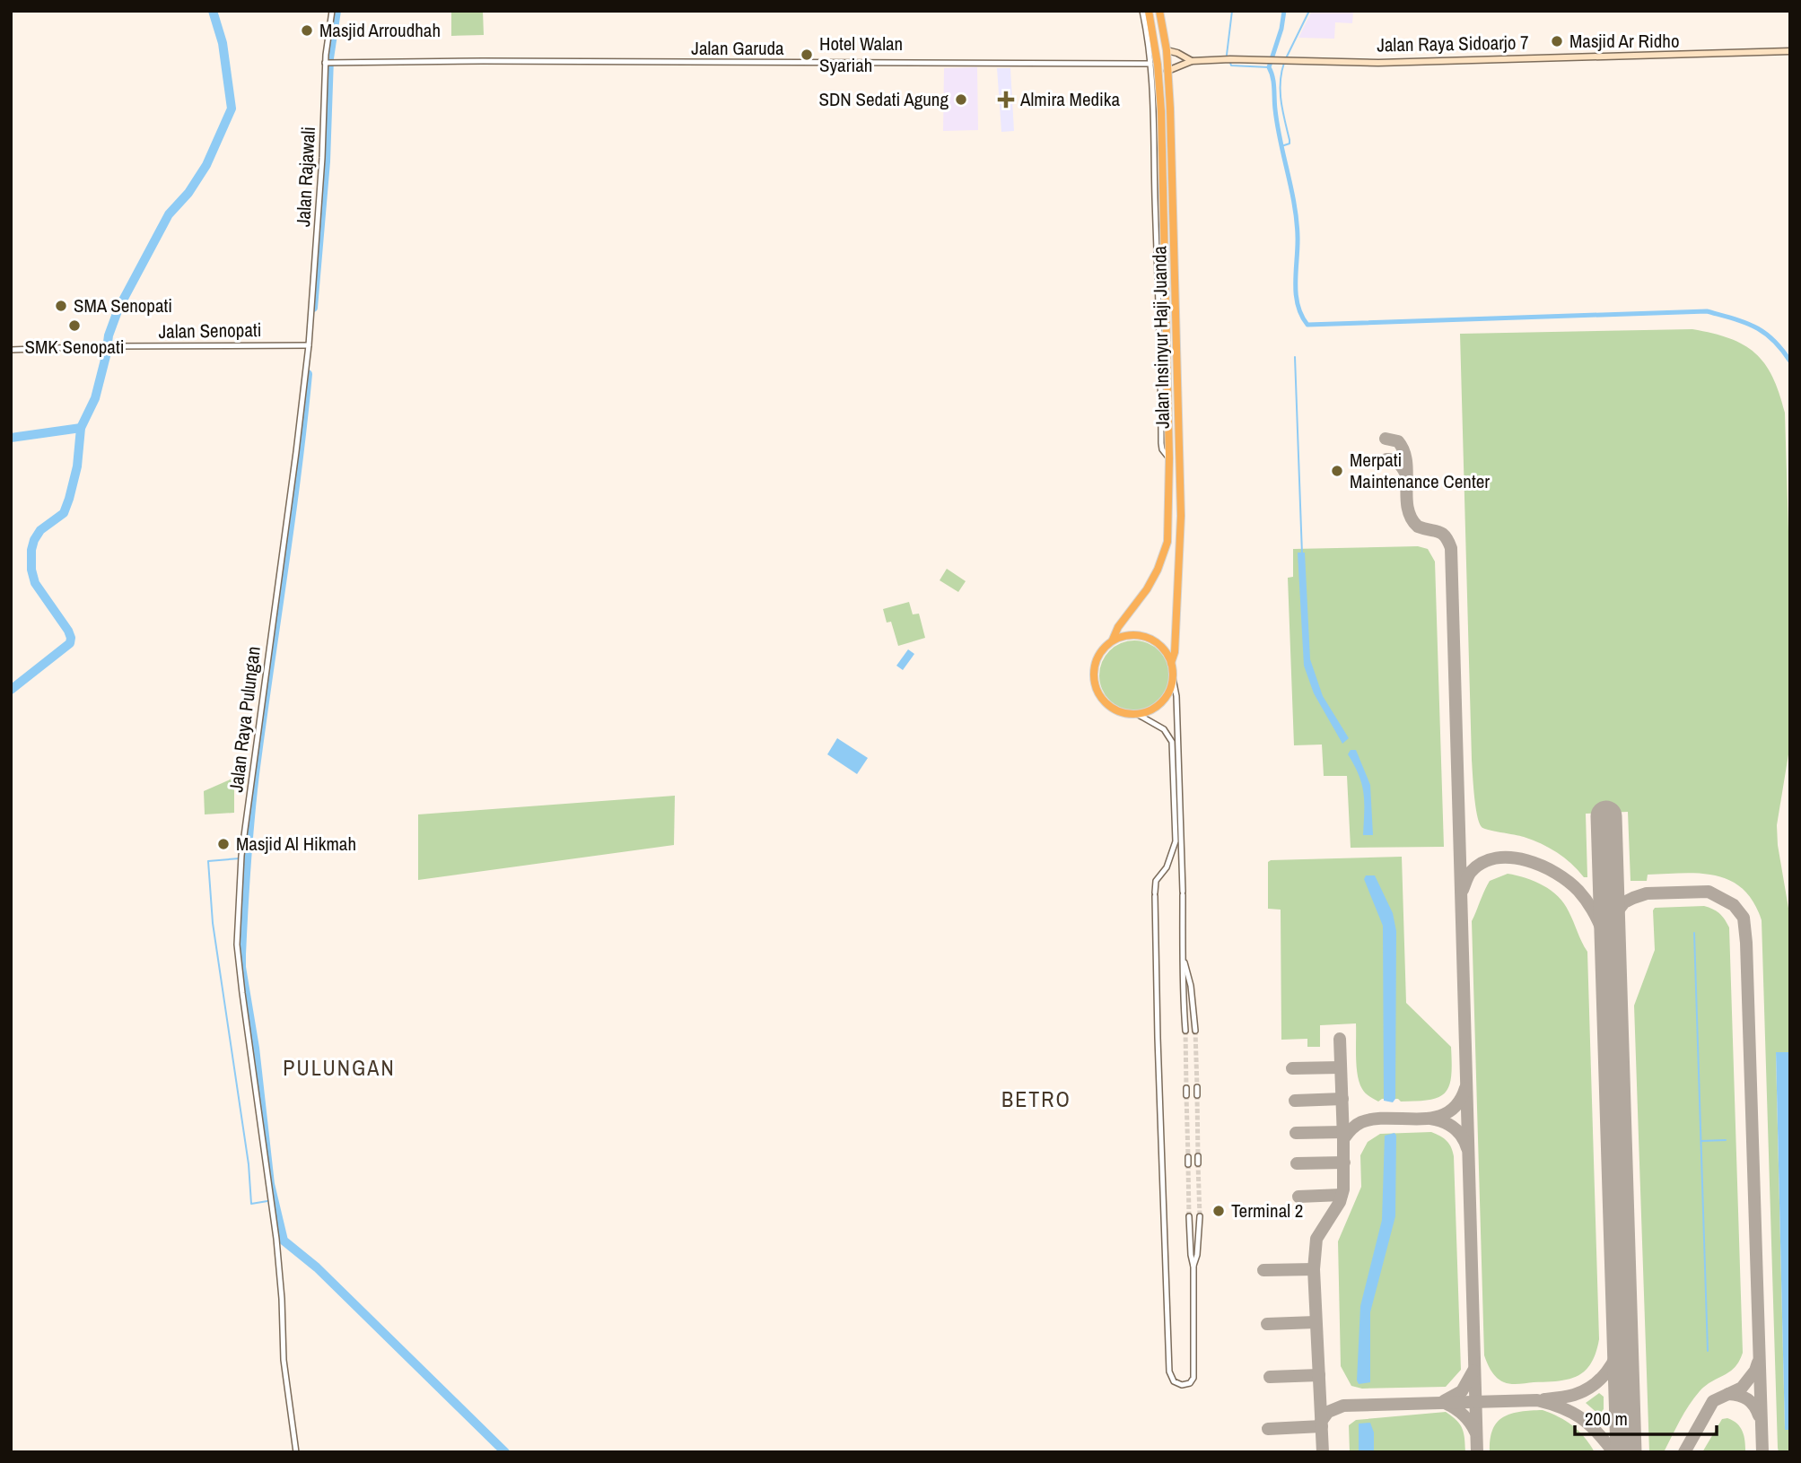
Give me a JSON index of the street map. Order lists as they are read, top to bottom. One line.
{"streets":{"highway":["Jalan Insinyur Haji Juanda"],"main road":["Jalan Raya Sidoarjo 7"],"street":["Jalan Garuda","Jalan Rajawali","Jalan Senopati","Jalan Raya Pulungan"]},"crossings":[["Jalan Raya Sidoarjo 7","Jalan Insinyur Haji Juanda"],["Jalan Garuda","Jalan Rajawali"],["Jalan Garuda","Jalan Insinyur Haji Juanda"],["Jalan Rajawali","Jalan Senopati"],["Jalan Rajawali","Jalan Raya Pulungan"],["Jalan Senopati","Jalan Raya Pulungan"]],"districts":["PULUNGAN","BETRO"],"places":{"other":["Masjid Arroudhah","Masjid Ar Ridho","Hotel Walan Syariah","SDN Sedati Agung","SMA Senopati","SMK Senopati","Merpati Maintenance Center","Masjid Al Hikmah","Terminal 2"],"health":["Almira Medika"]},"scale_bar":"200 m"}
